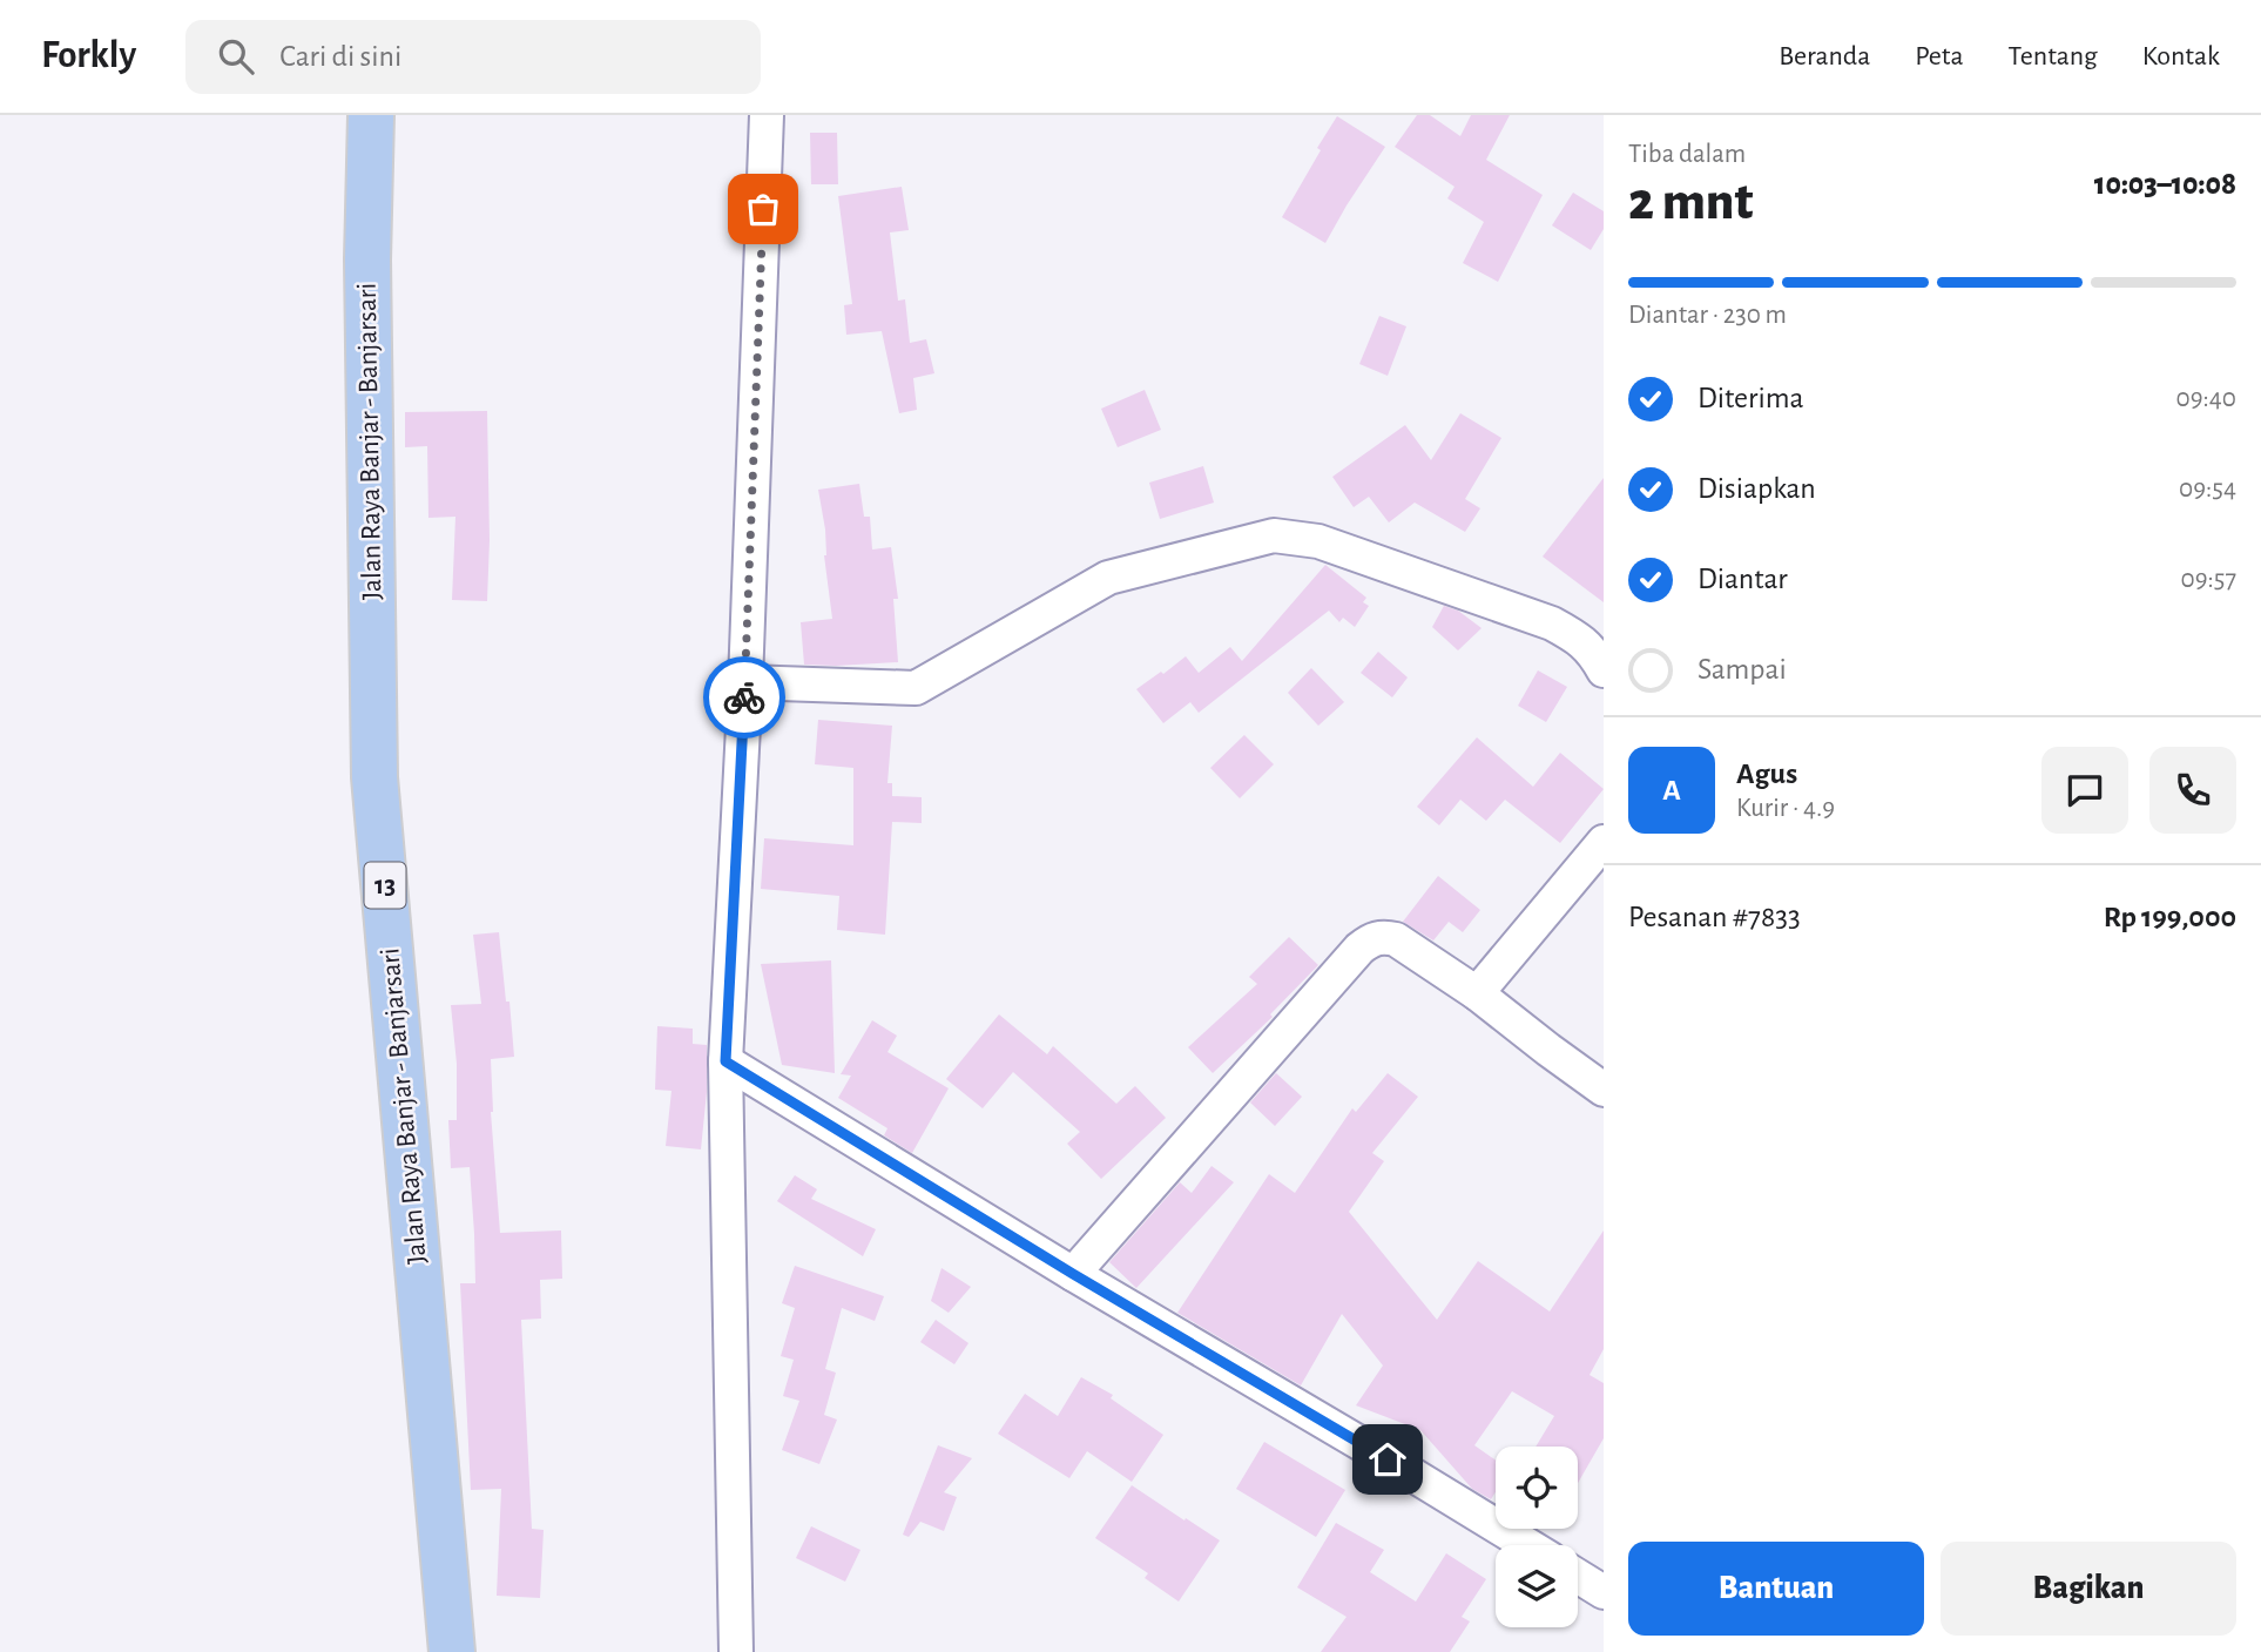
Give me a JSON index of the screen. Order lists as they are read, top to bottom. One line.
{"streets":{"highway":["Jalan Raya Banjar - Banjarsari","13"]},"page":{"header":"Forkly","search":"Cari di sini","nav":["Beranda","Peta","Tentang","Kontak"],"heading":["2 mnt","Tiba dalam","10:03–10:08"],"panel":["Agus","Kurir · 4.9","Pesanan #7833","Rp 199,000"],"bar":"Diantar · 230 m","list":[["Diterima","09:40"],["Disiapkan","09:54"],["Diantar","09:57"],"Sampai"],"round":"A","buttons":["Bantuan","Bagikan"]}}
